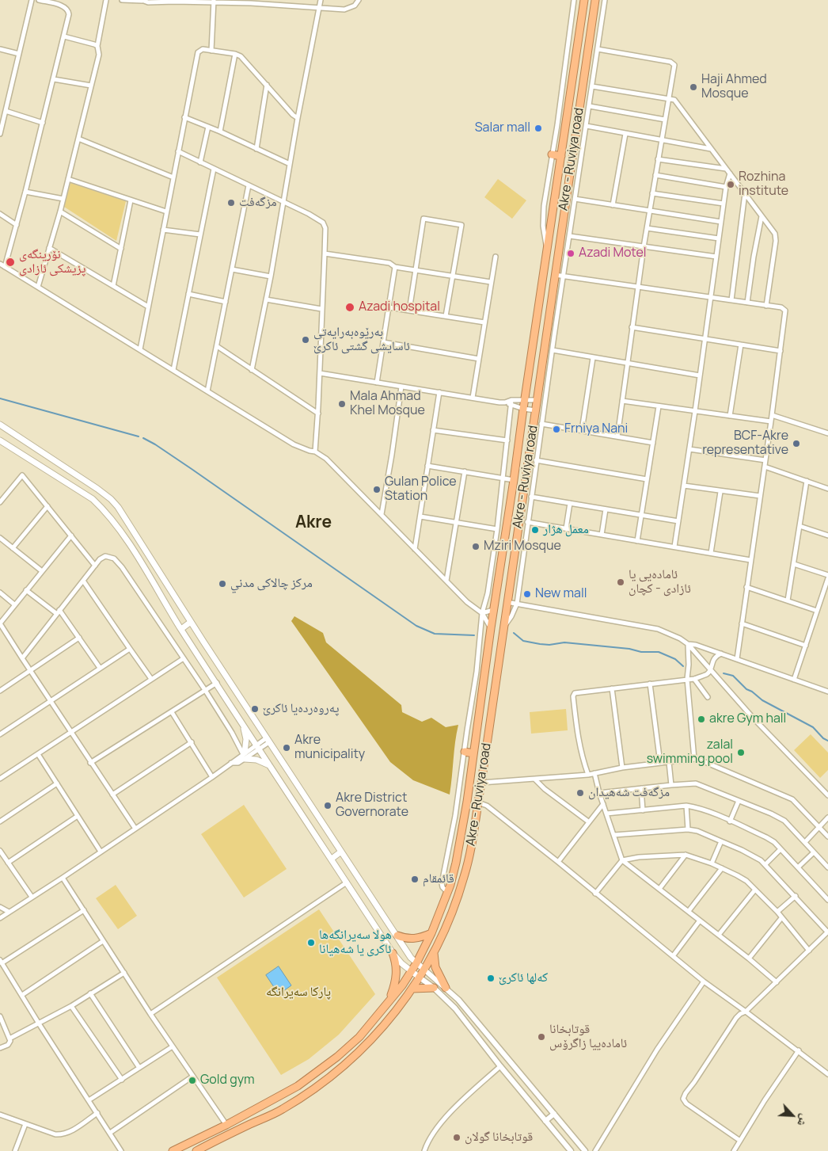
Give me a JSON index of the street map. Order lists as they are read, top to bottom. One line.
{"streets":{"highway":["Akre - Ruviya road"]},"districts":["Akre"],"parks":["پارکا سەیرانگه"],"places":["Haji Ahmed Mosque","Salar mall","Rozhina institute","مزگەفت","Azadi Motel","نۆرینگەی پزیشکی ئازادی","Azadi hospital","بەرێوەبەرایەتی ئاسایشی گشتی ئاکرێ","Mala Ahmad Khel Mosque","Frniya Nani","BCF-Akre representative","Gulan Police Station","معمل هژار","Mziri Mosque","ئامادەیی یا ئازادی - کچان","مركز چالاکى مدني","New mall","پەروەردەیا ئاكرێ","akre Gym hall","Akre municipality","zalal swimming pool","مزگەفت شه‌هيدان","Akre District Governorate","قائمقام","هولا سەیرانگەها ئاکری یا شەهیانا","کەلها ئاکرێ","قوتابخانا ئامادەییا زاگرۆس","Gold gym","قوتابخانا گولان"],"north":"bottom right"}
